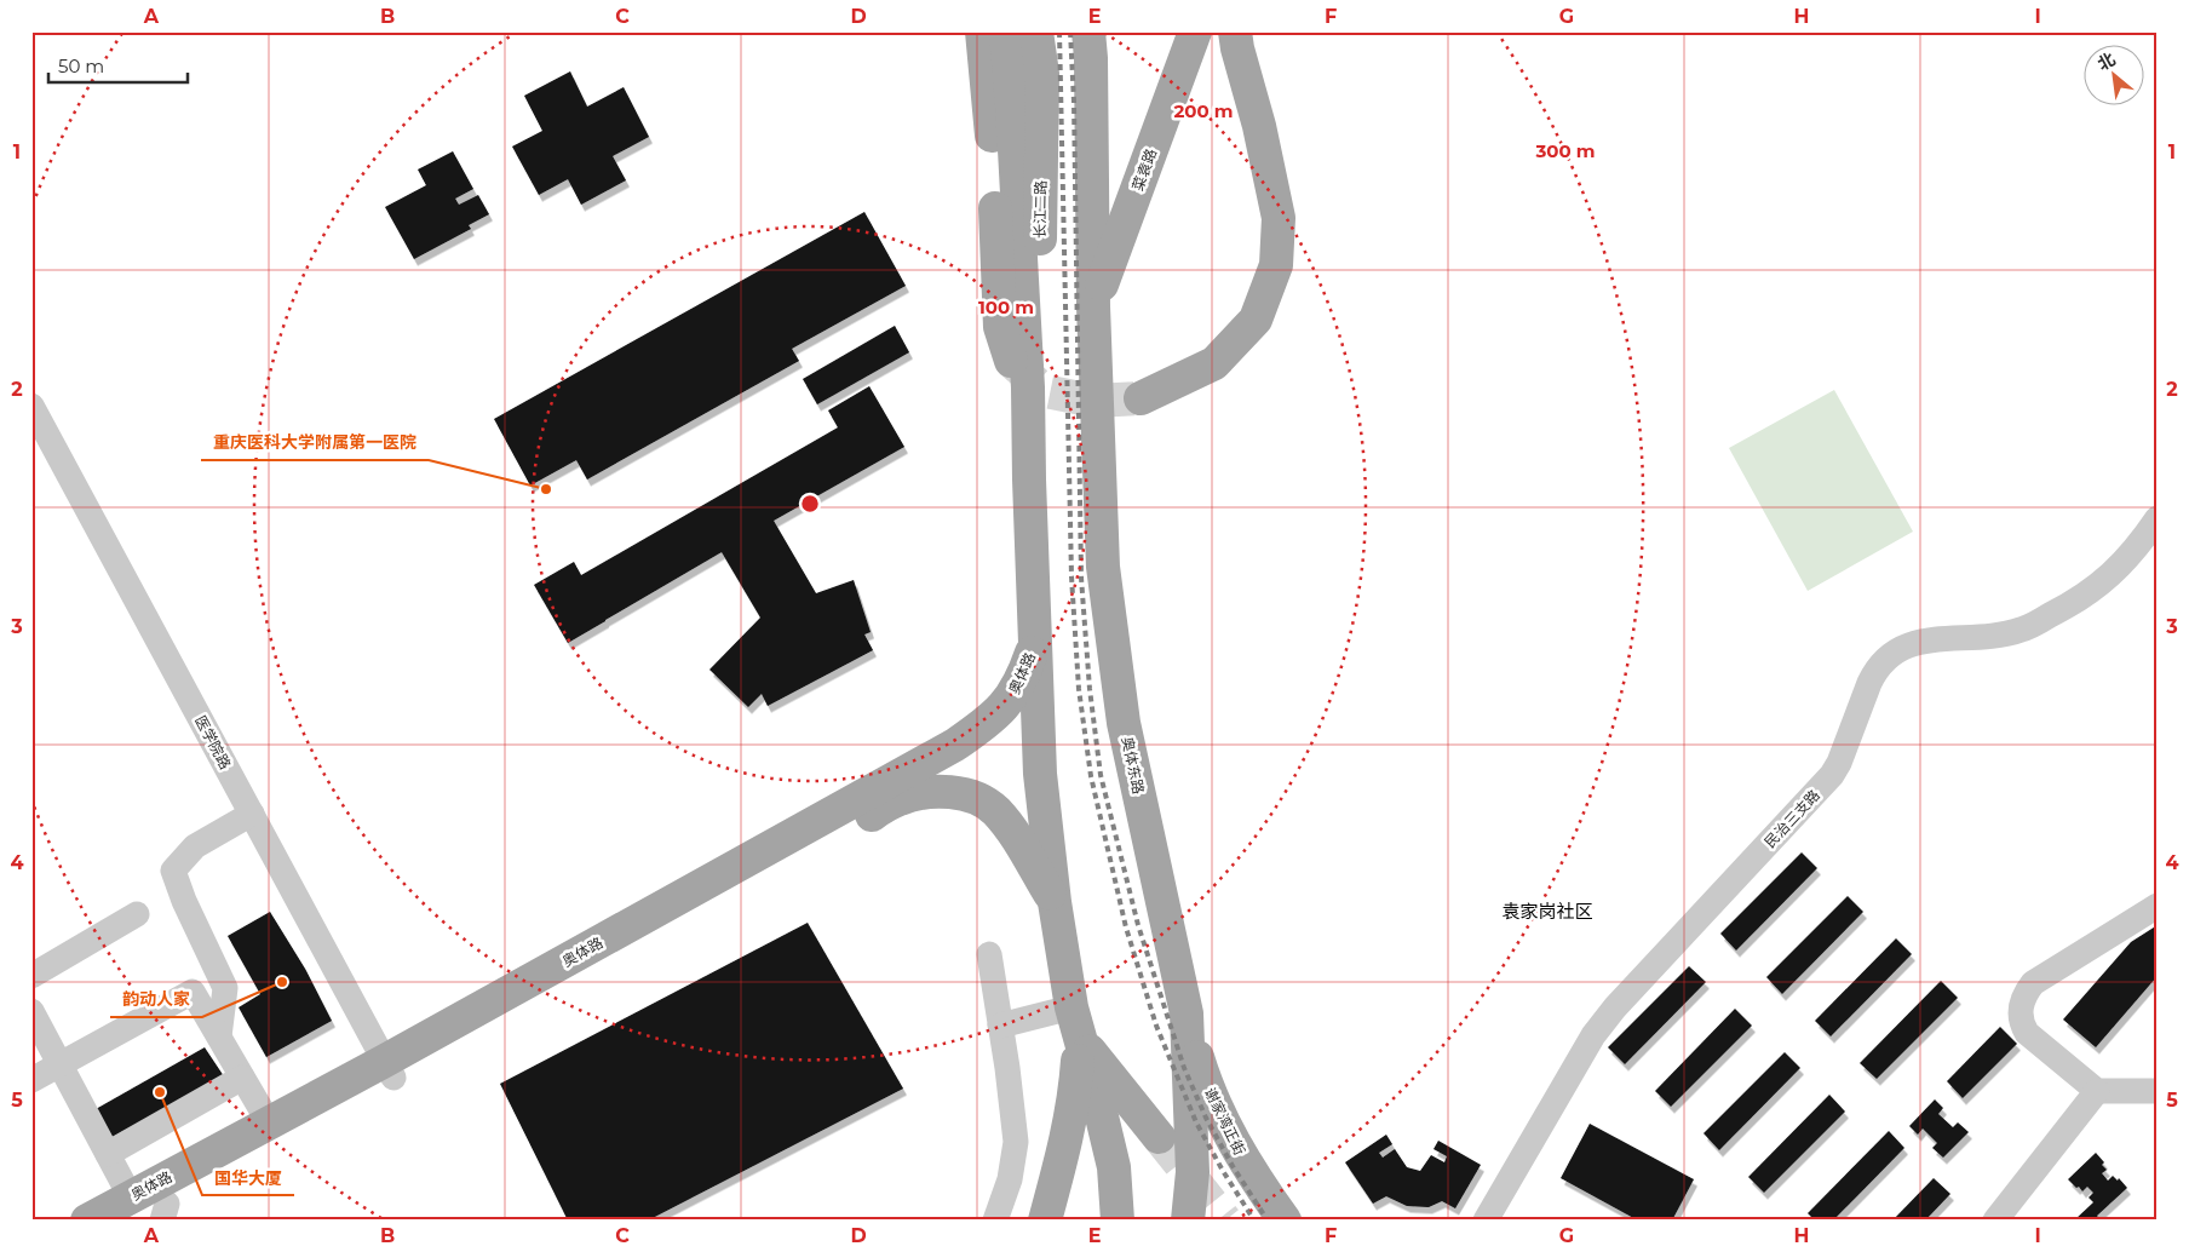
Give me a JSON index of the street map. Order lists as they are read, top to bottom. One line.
{"streets":{"main road":["菜袁路","长江二路","奥体路","奥体东路","谢家湾正街"],"street":["医学院路","民治三支路"]},"crossings":[["菜袁路","奥体东路"],["奥体路","医学院路"],["奥体东路","谢家湾正街"]],"districts":["袁家岗社区"],"places":["重庆医科大学附属第一医院","韵动人家","国华大厦"],"scale_bar":"50 m","north":"top left","grid":{"columns":["A","B","C","D","E","F","G","H","I"],"rows":["1","2","3","4","5"]},"rings":["200 m","300 m","100 m"]}
